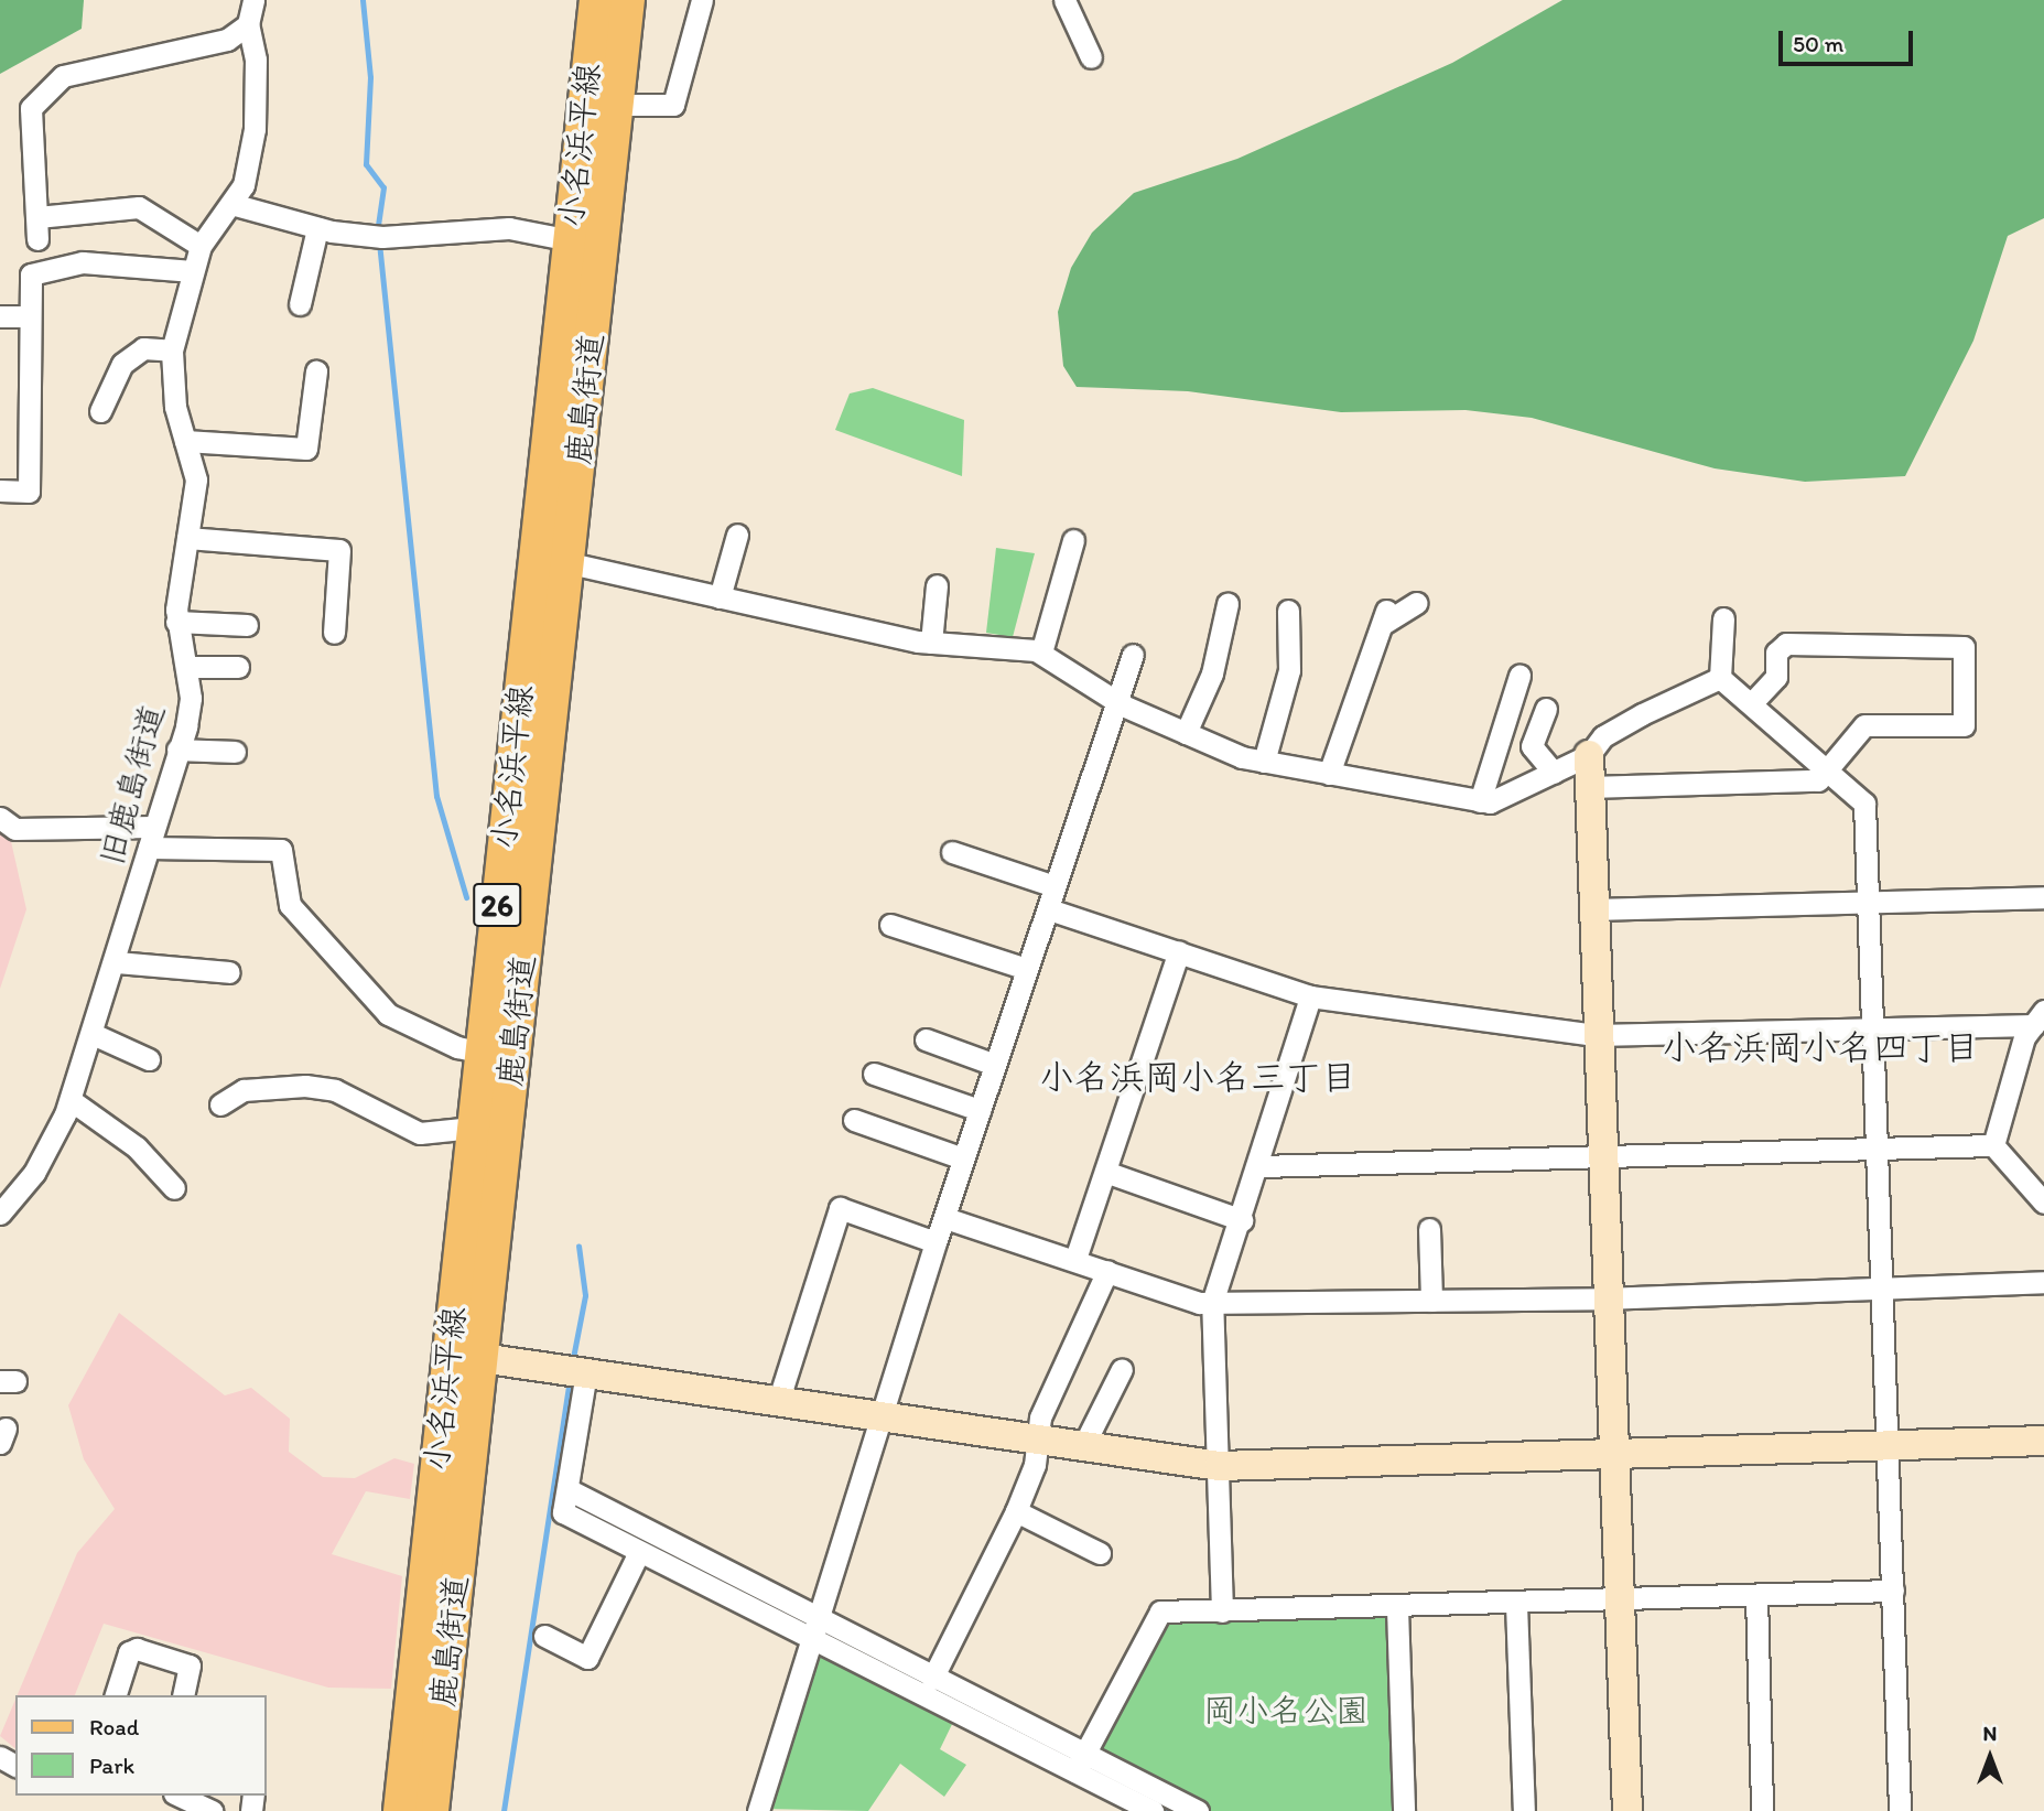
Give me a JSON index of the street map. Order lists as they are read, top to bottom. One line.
{"streets":{"main road":["小名浜平線","鹿島街道","26"],"street":["旧鹿島街道"]},"crossings":[["小名浜平線","鹿島街道"]],"districts":["小名浜岡小名四丁目","小名浜岡小名三丁目"],"parks":["岡小名公園"],"legend":["Road","Park"],"scale_bar":"50 m","north":"top"}
